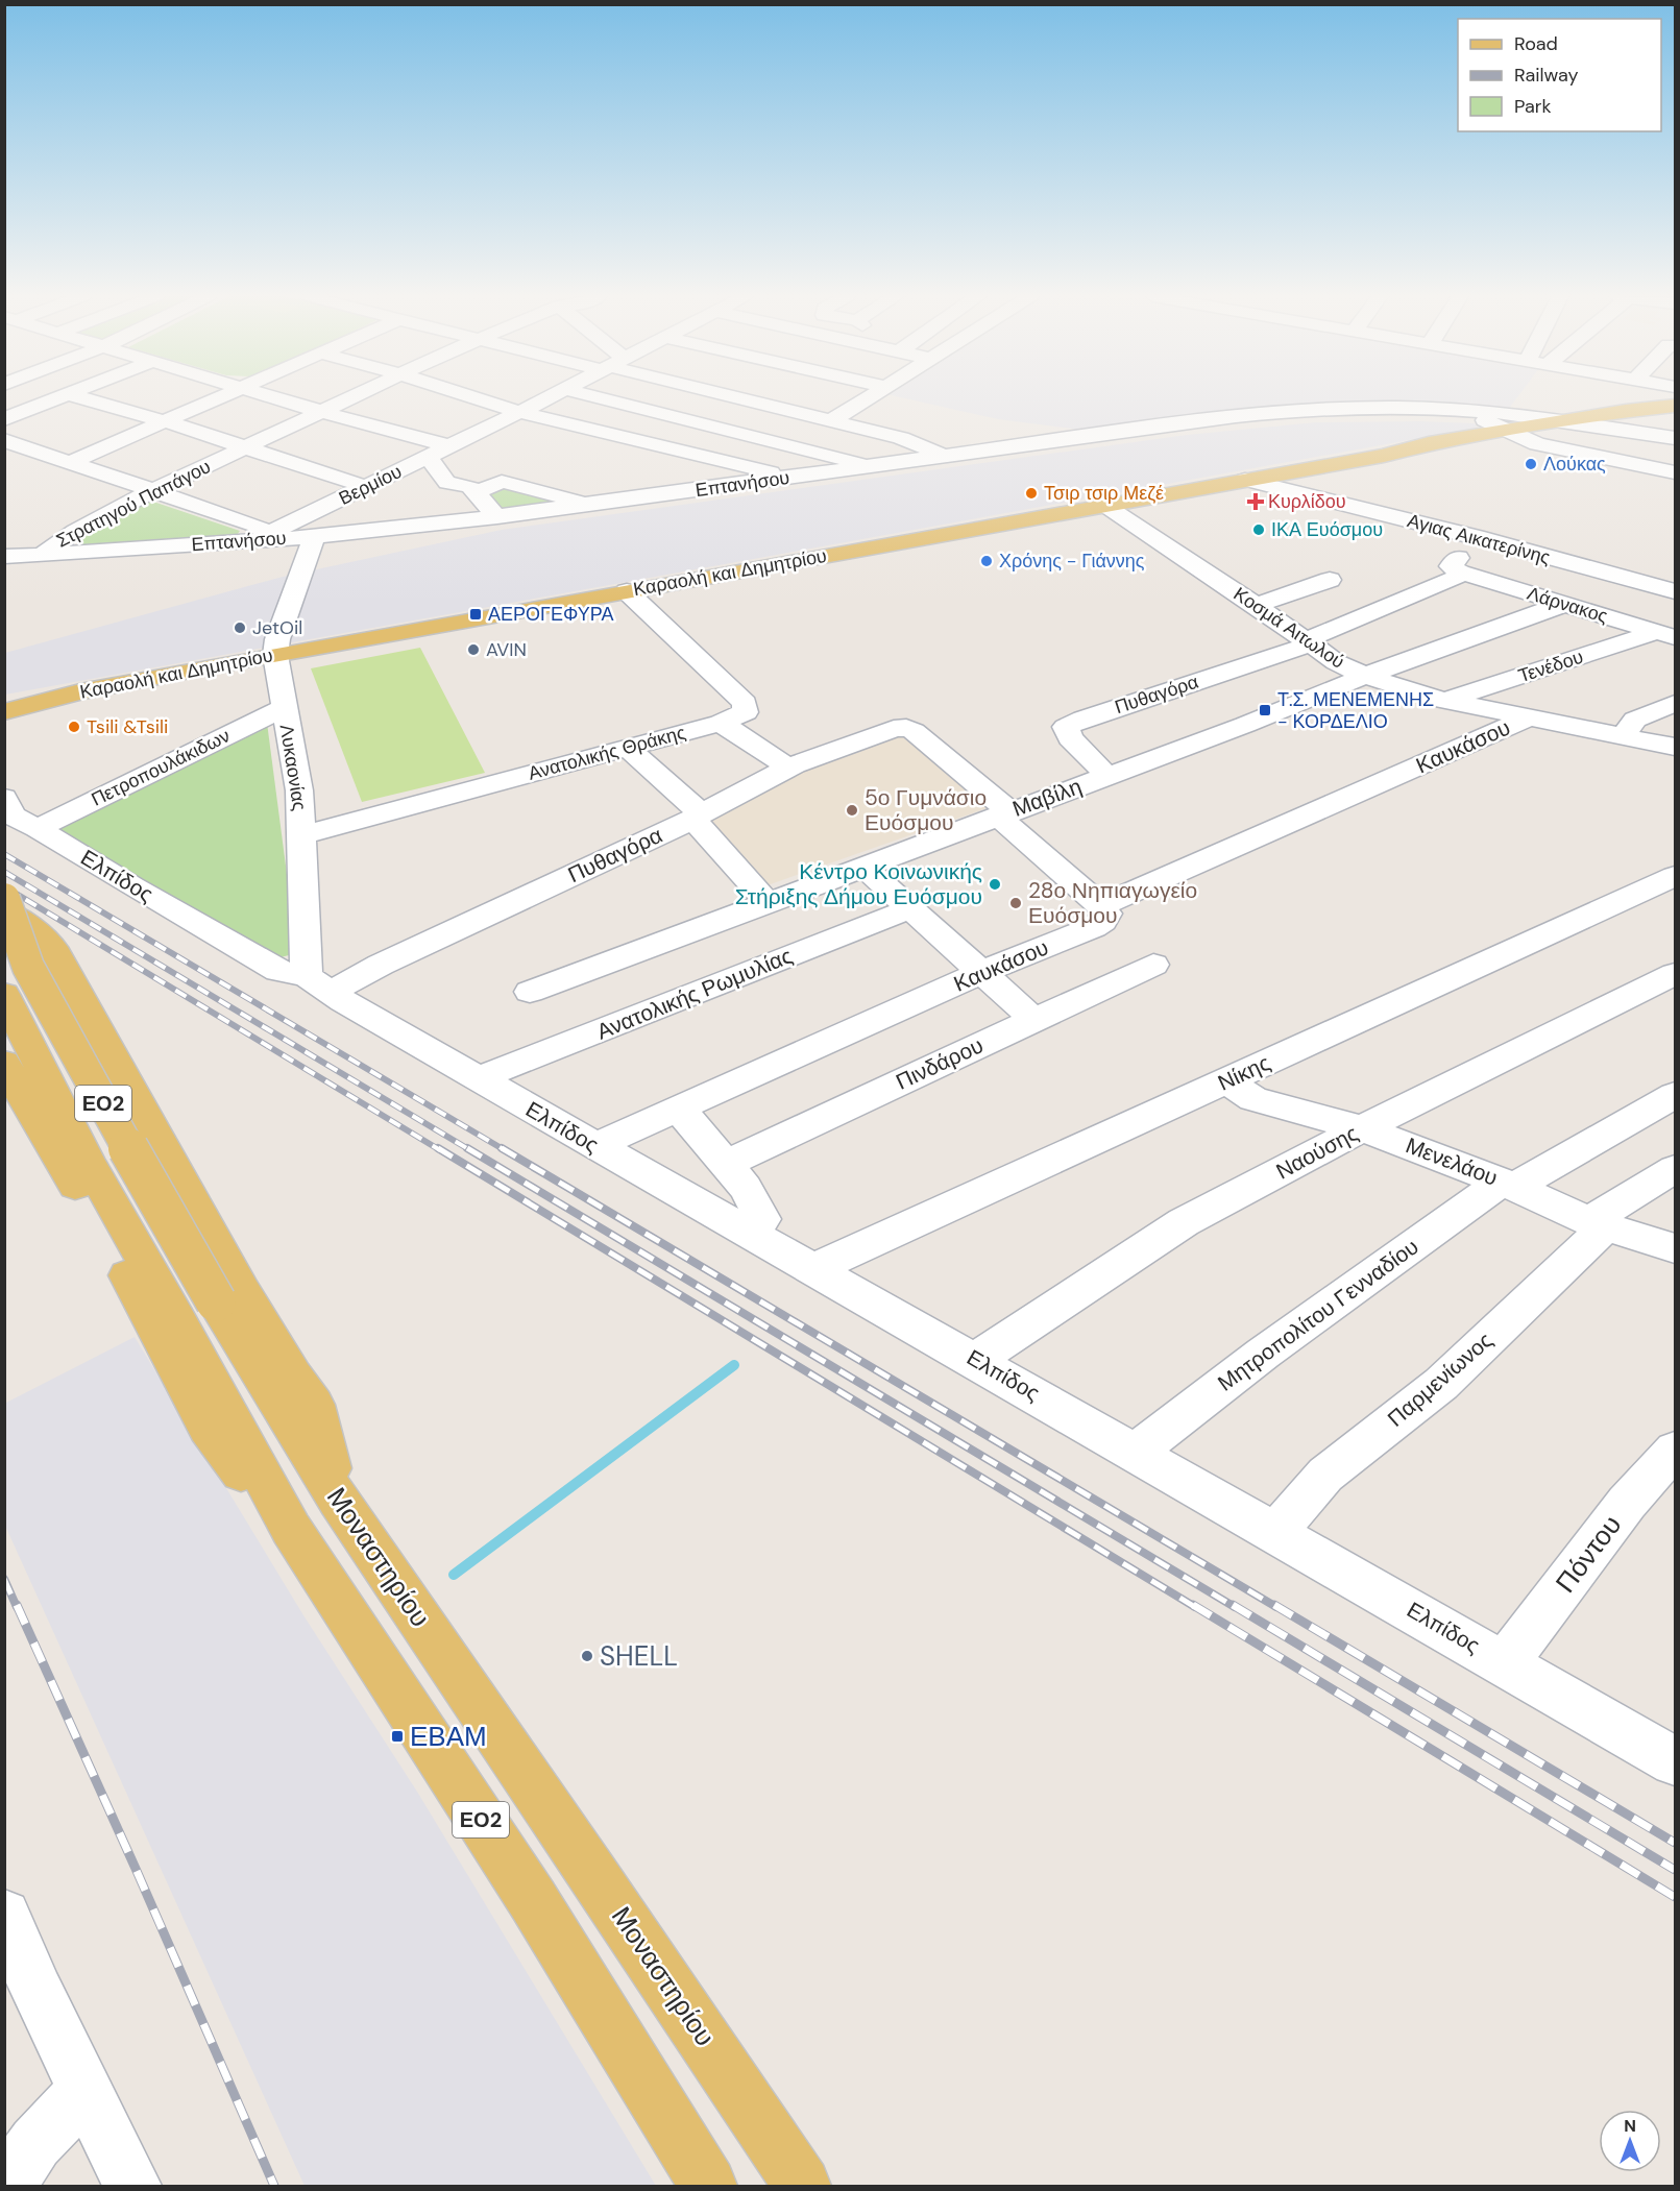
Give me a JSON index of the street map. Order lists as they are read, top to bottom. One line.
{"streets":{"main road":["Καραολή και Δημητρίου","ΕΟ2","Μοναστηρίου"],"street":["Επτανήσου","Βερμίου","Στρατηγού Παπάγου","Αγιας Αικατερίνης","Λάρνακος","Κοσμά Αιτωλού","Τενέδου","Πυθαγόρα","Καυκάσου","Ανατολικής Θράκης","Πετροπουλάκιδων","Λυκαονίας","Μαβίλη","Ελπίδος","Ανατολικής Ρωμυλίας","Πινδάρου","Νίκης","Ναούσης","Μενελάου","Μητροπολίτου Γενναδίου","Παρμενίωνος","Πόντου"]},"crossings":[["Επτανήσου","Βερμίου"],["Επτανήσου","Στρατηγού Παπάγου"],["Επτανήσου","Καραολή και Δημητρίου"],["Επτανήσου","Λυκαονίας"],["Αγιας Αικατερίνης","Καραολή και Δημητρίου"],["Καραολή και Δημητρίου","Κοσμά Αιτωλού"],["Καραολή και Δημητρίου","Ανατολικής Θράκης"],["Καραολή και Δημητρίου","Λυκαονίας"],["Λάρνακος","Τενέδου"],["Λάρνακος","Πυθαγόρα"],["Λάρνακος","Μαβίλη"],["Κοσμά Αιτωλού","Τενέδου"],["Κοσμά Αιτωλού","Πυθαγόρα"],["Κοσμά Αιτωλού","Καυκάσου"],["Κοσμά Αιτωλού","Μαβίλη"],["Πυθαγόρα","Λυκαονίας"],["Πυθαγόρα","Μαβίλη"],["Πυθαγόρα","Ελπίδος"],["Καυκάσου","Ελπίδος"],["Ανατολικής Θράκης","Λυκαονίας"],["Πετροπουλάκιδων","Λυκαονίας"],["Πετροπουλάκιδων","Ελπίδος"],["Λυκαονίας","Ελπίδος"],["Ελπίδος","Ανατολικής Ρωμυλίας"],["Ελπίδος","Νίκης"],["Ελπίδος","Ναούσης"],["Ελπίδος","Μητροπολίτου Γενναδίου"],["Ελπίδος","Παρμενίωνος"],["Ελπίδος","Πόντου"],["Νίκης","Μενελάου"],["Ναούσης","Μενελάου"],["Μενελάου","Μητροπολίτου Γενναδίου"],["Μενελάου","Παρμενίωνος"]],"places":{"other":["Λούκας","Τσιρ τσιρ Μεζέ","ΙΚΑ Ευόσμου","Χρόνης - Γιάννης","JetOil","AVIN","Tsili &Tsili","5ο Γυμνάσιο Ευόσμου","Κέντρο Κοινωνικής Στήριξης Δήμου Ευόσμου","28ο Νηπιαγωγείο Ευόσμου","SHELL"],"health":["Κυρλίδου"],"transit":["ΑΕΡΟΓΕΦΥΡΑ","Τ.Σ. ΜΕΝΕΜΕΝΗΣ - ΚΟΡΔΕΛΙΟ","ΕΒΑΜ"]},"legend":["Road","Railway","Park"],"north":"top"}
